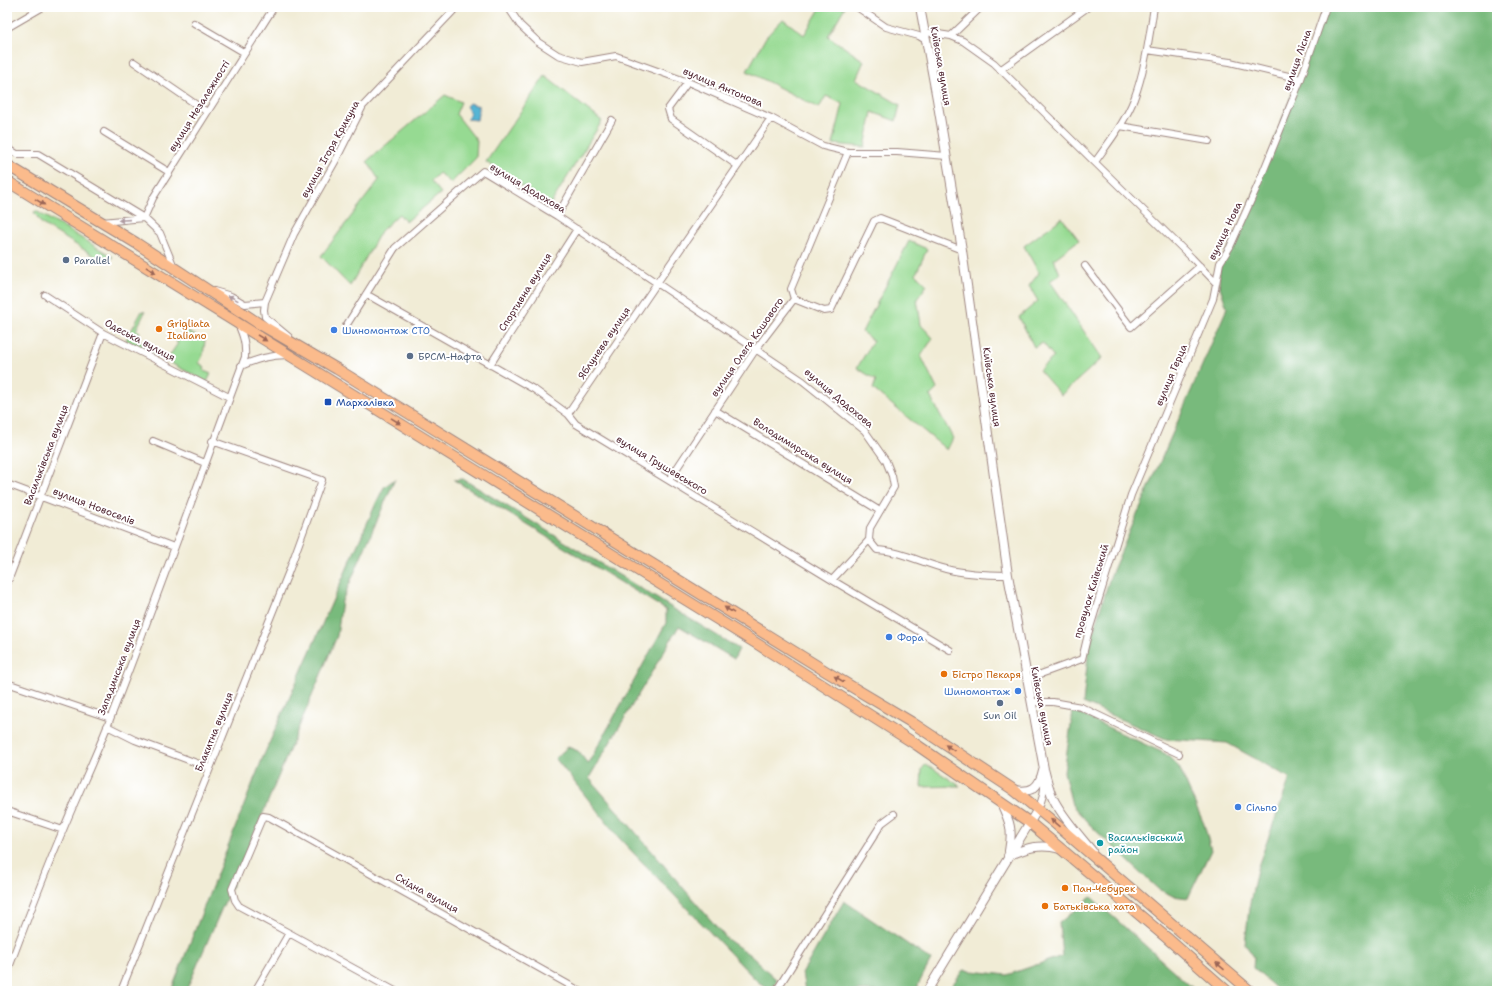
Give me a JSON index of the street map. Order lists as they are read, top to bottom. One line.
{"streets":{"street":["вулиця Лісна","Київська вулиця","вулиця Антонова","вулиця Незалежності","вулиця Ігоря Крикуна","вулиця Додохова","вулиця Нова","Спортивна вулиця","Одеська вулиця","Яблунева вулиця","вулиця Олега Кошового","вулиця Герца","Володимирська вулиця","Васильківська вулиця","вулиця Грушевського","вулиця Новоселів","провулок Київський","Западинська вулиця","Блакитна вулиця","Східна вулиця"]},"crossings":[["вулиця Лісна","вулиця Нова"],["Київська вулиця","вулиця Антонова"],["Київська вулиця","вулиця Нова"],["Київська вулиця","провулок Київський"],["вулиця Антонова","вулиця Олега Кошового"],["вулиця Додохова","Спортивна вулиця"],["вулиця Додохова","Яблунева вулиця"],["вулиця Додохова","вулиця Олега Кошового"],["вулиця Додохова","Володимирська вулиця"],["вулиця Додохова","вулиця Грушевського"],["вулиця Нова","вулиця Герца"],["Спортивна вулиця","вулиця Грушевського"],["Одеська вулиця","Васильківська вулиця"],["Одеська вулиця","Западинська вулиця"],["Яблунева вулиця","вулиця Грушевського"],["вулиця Олега Кошового","Володимирська вулиця"],["вулиця Олега Кошового","вулиця Грушевського"],["вулиця Герца","провулок Київський"],["Васильківська вулиця","вулиця Новоселів"],["вулиця Новоселів","Западинська вулиця"],["Западинська вулиця","Блакитна вулиця"]],"places":{"other":["Parallel","Grigliata Italiano","Шиномонтаж СТО","БРСМ-Нафта","Фора","Бістро Пекаря","Шиномонтаж","Sun Oil","Сільпо","Васильківський район","Пан-Чебурек","Батьківська хата"],"transit":["Мархалівка"]}}
